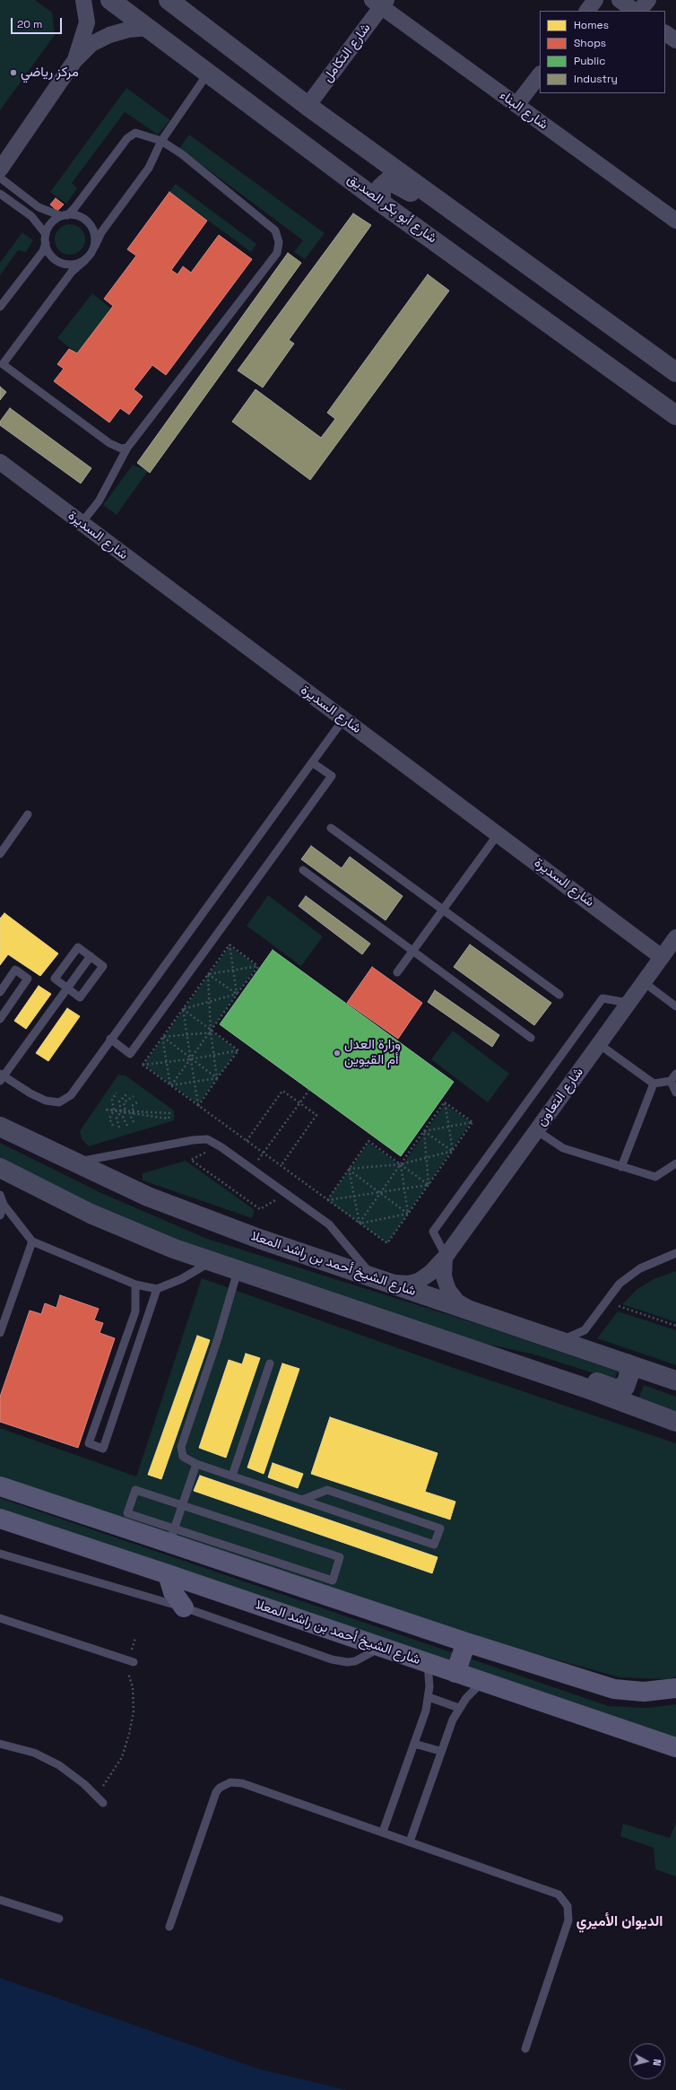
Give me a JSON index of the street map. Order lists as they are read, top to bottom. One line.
{"streets":{"main road":["شارع الشيخ أحمد بن راشد المعلا"],"street":["شارع التكامل","شارع البناء","شارع أبو بكر الصديق","شارع السديرة","شارع التعاون"]},"crossings":[["شارع التكامل","شارع البناء"],["شارع السديرة","شارع التعاون"],["شارع التعاون","شارع الشيخ أحمد بن راشد المعلا"]],"districts":["الديوان الأميري"],"places":["مركز رياضي","وزارة العدل أم القيوين"],"legend":["Homes","Shops","Public","Industry"],"scale_bar":"20 m","north":"right"}
